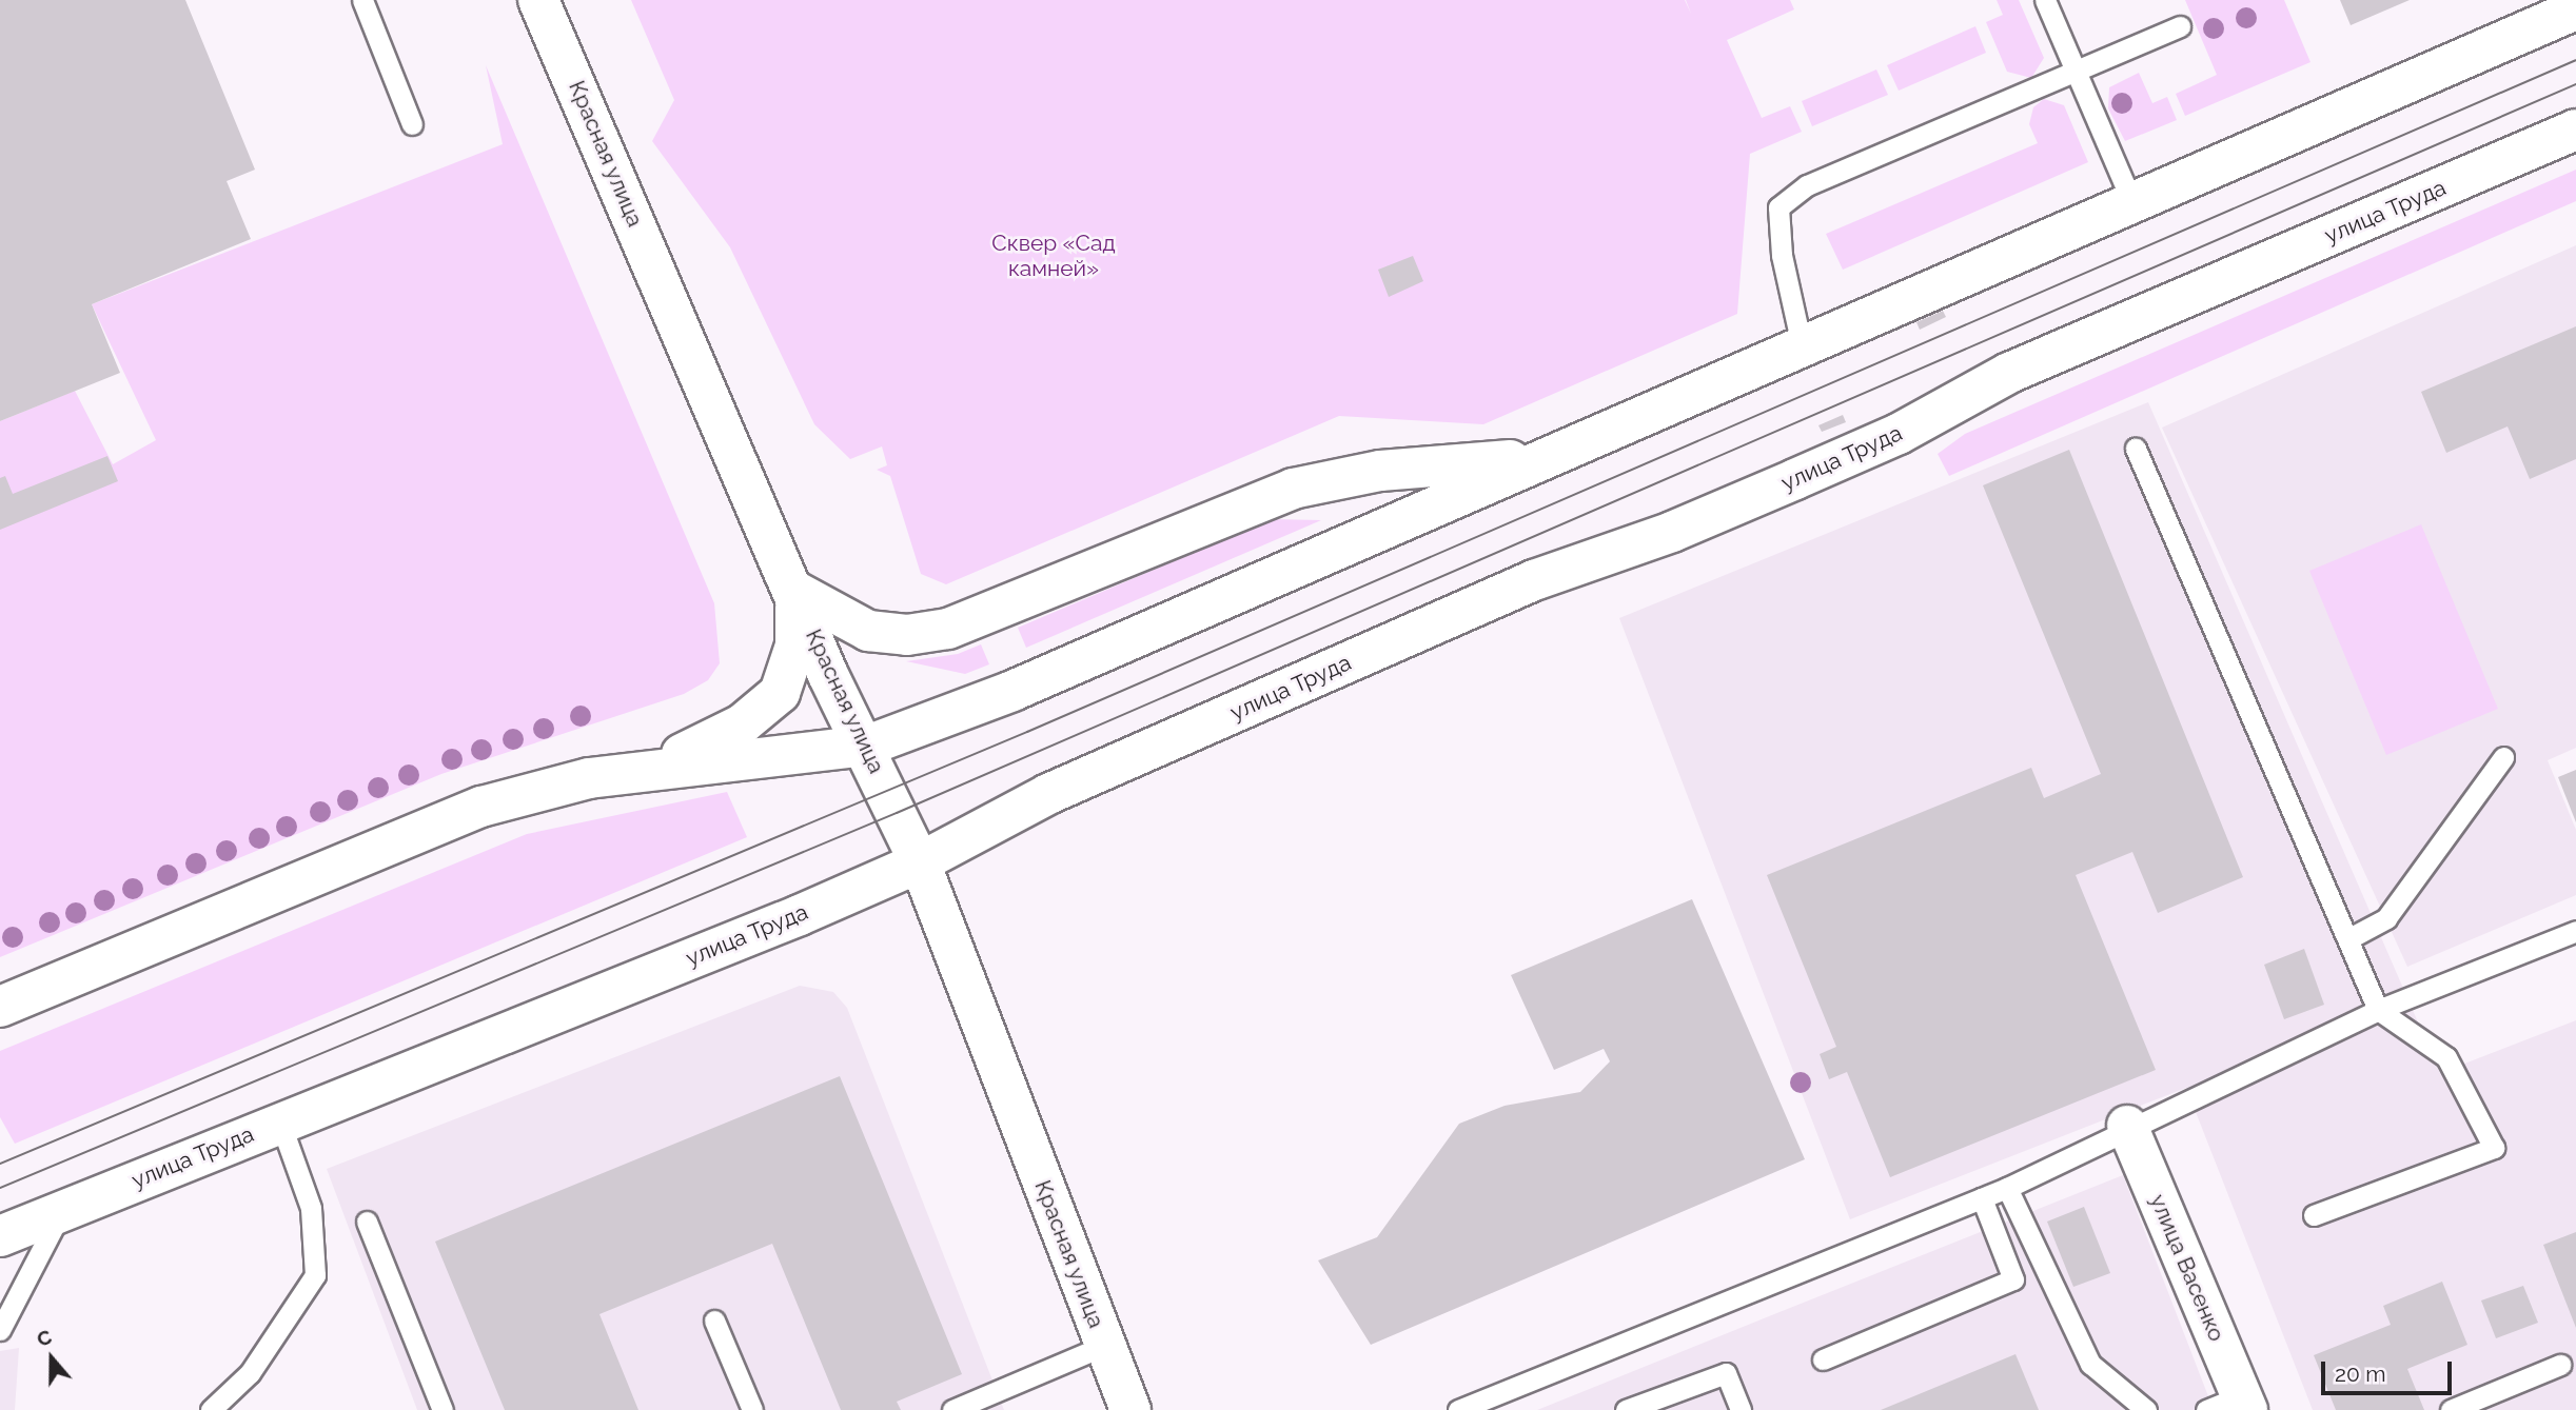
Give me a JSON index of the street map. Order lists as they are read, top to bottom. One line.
{"streets":{"main road":["Красная улица","улица Труда","улица Васенко"]},"crossings":[["Красная улица","улица Труда"]],"parks":["Сквер «Сад камней»"],"scale_bar":"20 m","north":"top"}
